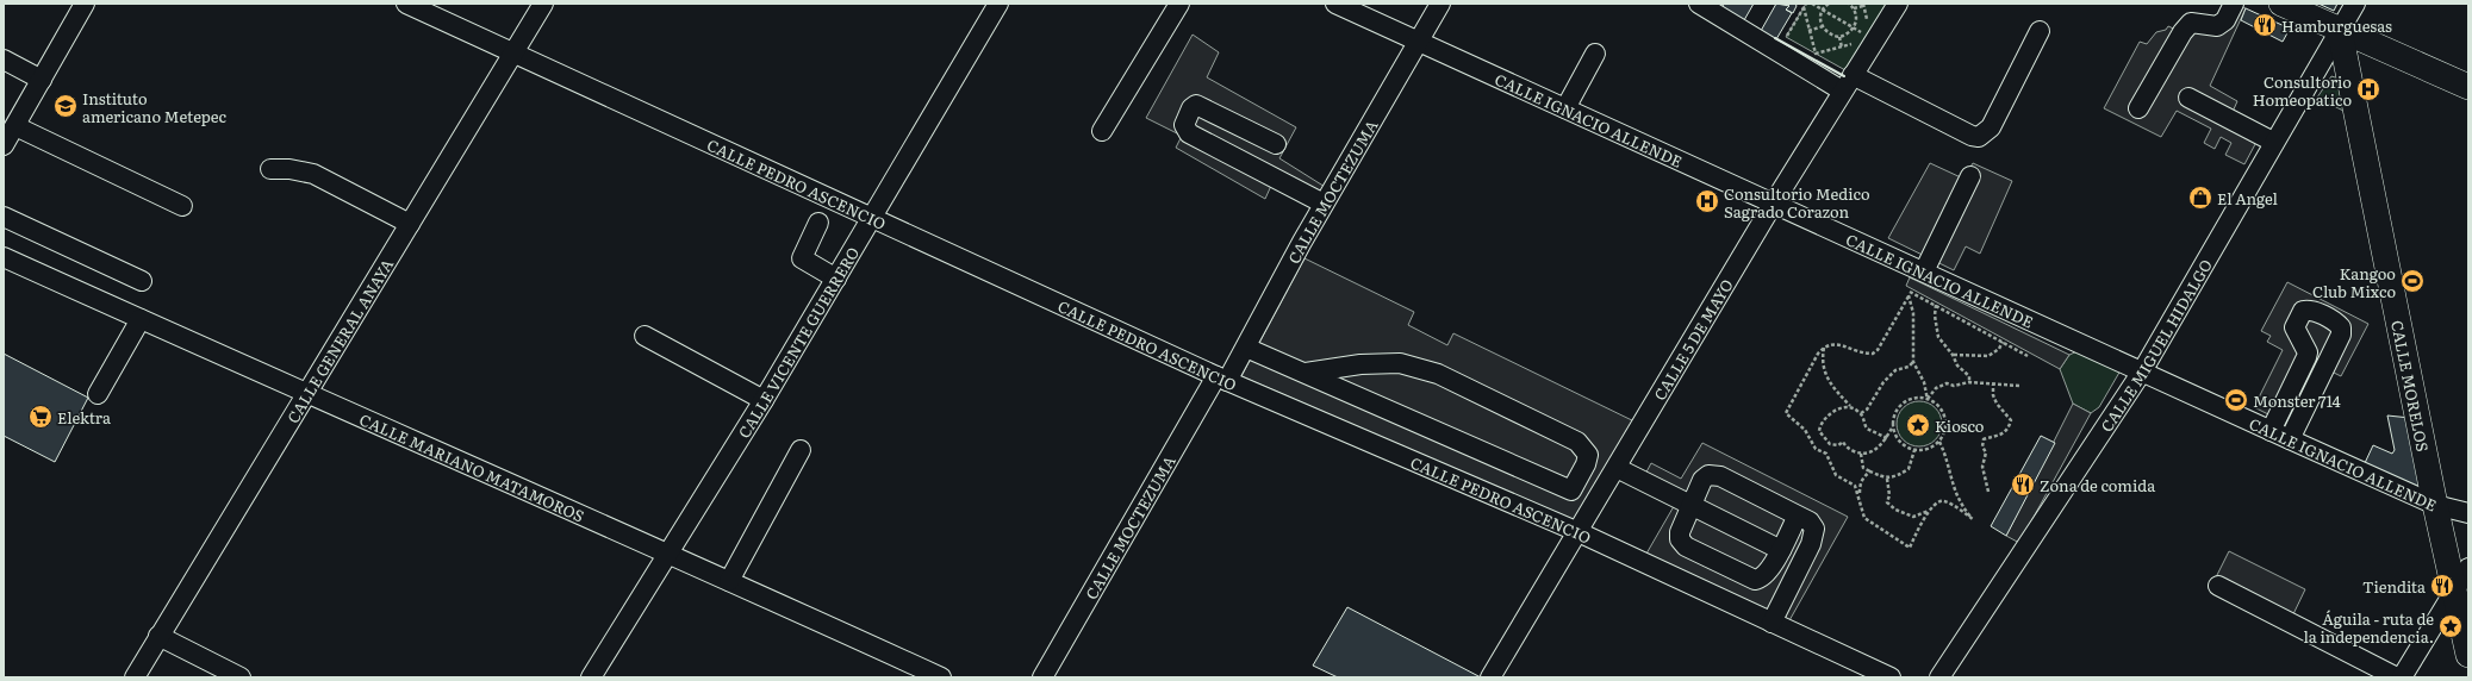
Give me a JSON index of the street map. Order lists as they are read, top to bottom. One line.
{"streets":{"main road":["CALLE MORELOS"],"street":["CALLE IGNACIO ALLENDE","CALLE PEDRO ASCENCIO","CALLE MOCTEZUMA","CALLE 5 DE MAYO","CALLE GENERAL ANAYA","CALLE VICENTE GUERRERO","CALLE MIGUEL HIDALGO","CALLE MARIANO MATAMOROS"]},"crossings":[["CALLE IGNACIO ALLENDE","CALLE MOCTEZUMA"],["CALLE IGNACIO ALLENDE","CALLE 5 DE MAYO"],["CALLE IGNACIO ALLENDE","CALLE MIGUEL HIDALGO"],["CALLE IGNACIO ALLENDE","CALLE MORELOS"],["CALLE PEDRO ASCENCIO","CALLE MOCTEZUMA"],["CALLE PEDRO ASCENCIO","CALLE 5 DE MAYO"],["CALLE PEDRO ASCENCIO","CALLE GENERAL ANAYA"],["CALLE PEDRO ASCENCIO","CALLE VICENTE GUERRERO"],["CALLE GENERAL ANAYA","CALLE MARIANO MATAMOROS"],["CALLE VICENTE GUERRERO","CALLE MARIANO MATAMOROS"],["CALLE MIGUEL HIDALGO","CALLE MORELOS"]],"places":{"restaurant":["Hamburguesas","Zona de comida","Tiendita"],"hospital":["Consultorio Homeopatico","Consultorio Medico Sagrado Corazon"],"school or university":["Instituto americano Metepec"],"shop":["El Angel"],"sports":["Kangoo Club Mixco","Monster 714"],"supermarket":["Elektra"],"place":["Kiosco","Águila - ruta de la independencia."]}}
